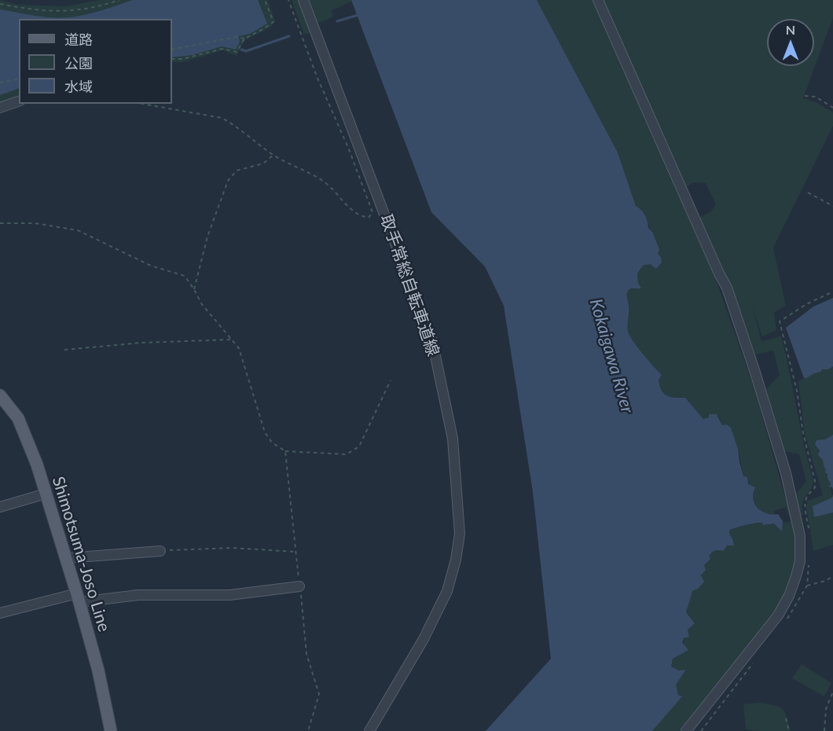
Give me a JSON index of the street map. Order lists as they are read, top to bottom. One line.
{"streets":{"main road":["Shimotsuma-Joso Line"],"street":["取手常総自転車道線"]},"water":["Kokaigawa River"],"legend":["道路","公園","水域"],"north":"top"}
